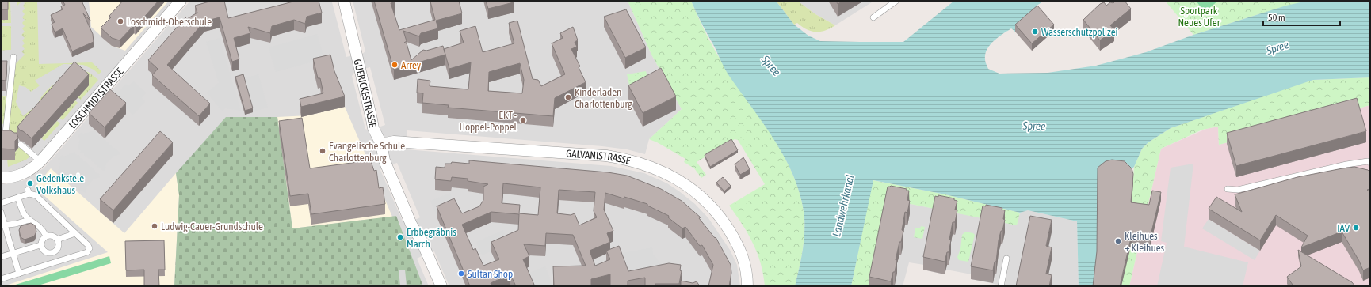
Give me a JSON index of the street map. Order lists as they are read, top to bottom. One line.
{"streets":{"street":["GUERICKESTRASSE","LOSCHMIDTSTRASSE","GALVANISTRASSE"]},"crossings":[["GUERICKESTRASSE","GALVANISTRASSE"]],"water":["Spree","Landwehrkanal"],"parks":["Sportpark Neues Ufer"],"places":["Loschmidt-Oberschule","Wasserschutzpolizei","Arrey","Kinderladen Charlottenburg","EKT - Hoppel-Poppel","Evangelische Schule Charlottenburg","Gedenkstele Volkshaus","Ludwig-Cauer-Grundschule","IAV","Erbbegräbnis March","Kleihues + Kleihues","Sultan Shop"],"scale_bar":"50 m"}
